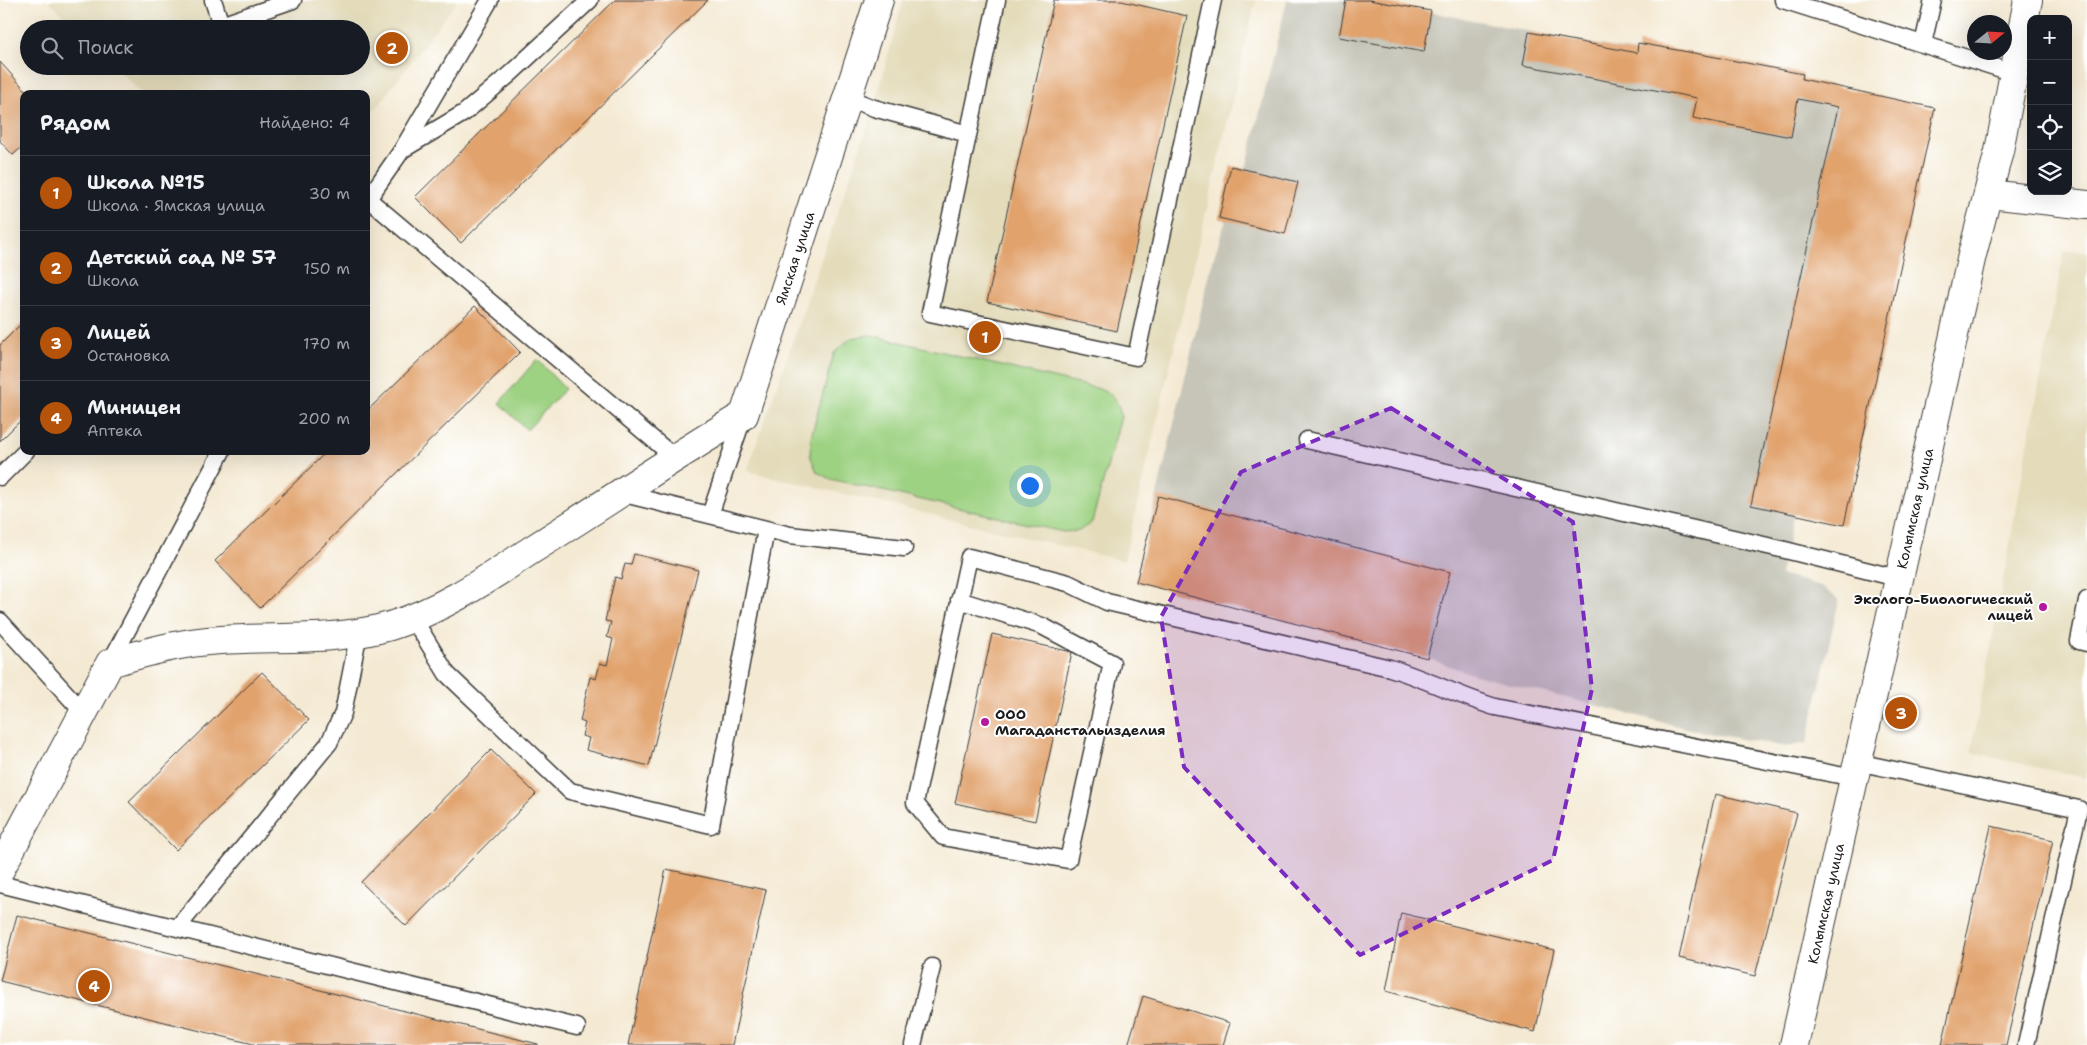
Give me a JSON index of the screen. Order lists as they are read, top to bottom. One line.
{"streets":{"street":["Ямская улица","Колымская улица"]},"places":["Эколого-Биологический лицей","ООО Магаданстальизделия"],"north":"right","page":{"map_buttons":["+","−"],"search":"Поиск","pins":["2","1","3","4"],"heading":["Рядом","Найдено: 4"],"list":[{"mark":"1","name":"Школа №15","note":"Школа · Ямская улица","value":"30 m"},{"mark":"2","name":"Детский сад № 57","note":"Школа","value":"150 m"},{"mark":"3","name":"Лицей","note":"Остановка","value":"170 m"},{"mark":"4","name":"Миницен","note":"Аптека","value":"200 m"}]}}
